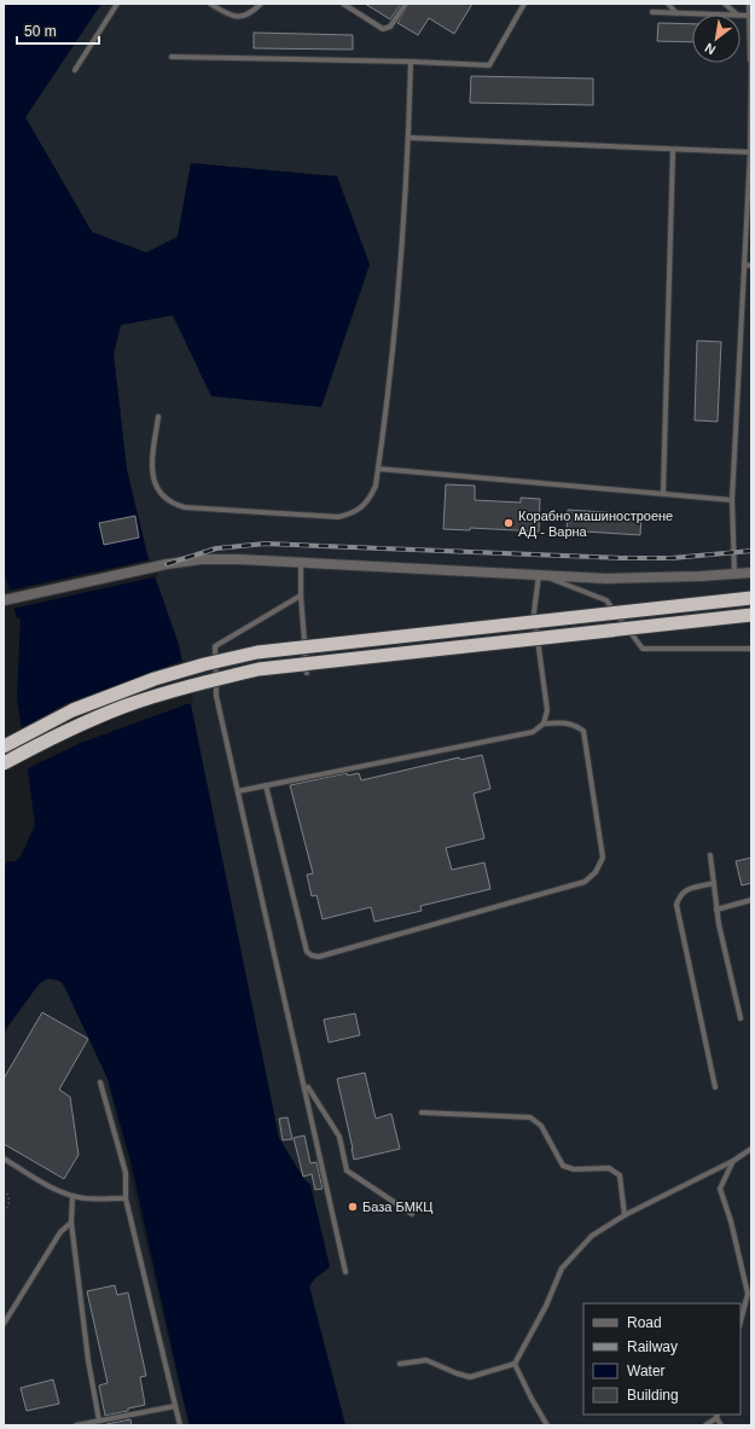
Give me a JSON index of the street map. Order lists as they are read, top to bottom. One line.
{"places":["Корабно машиностроене АД - Варна","База БМКЦ"],"legend":["Road","Railway","Water","Building"],"scale_bar":"50 m","north":"bottom left"}
